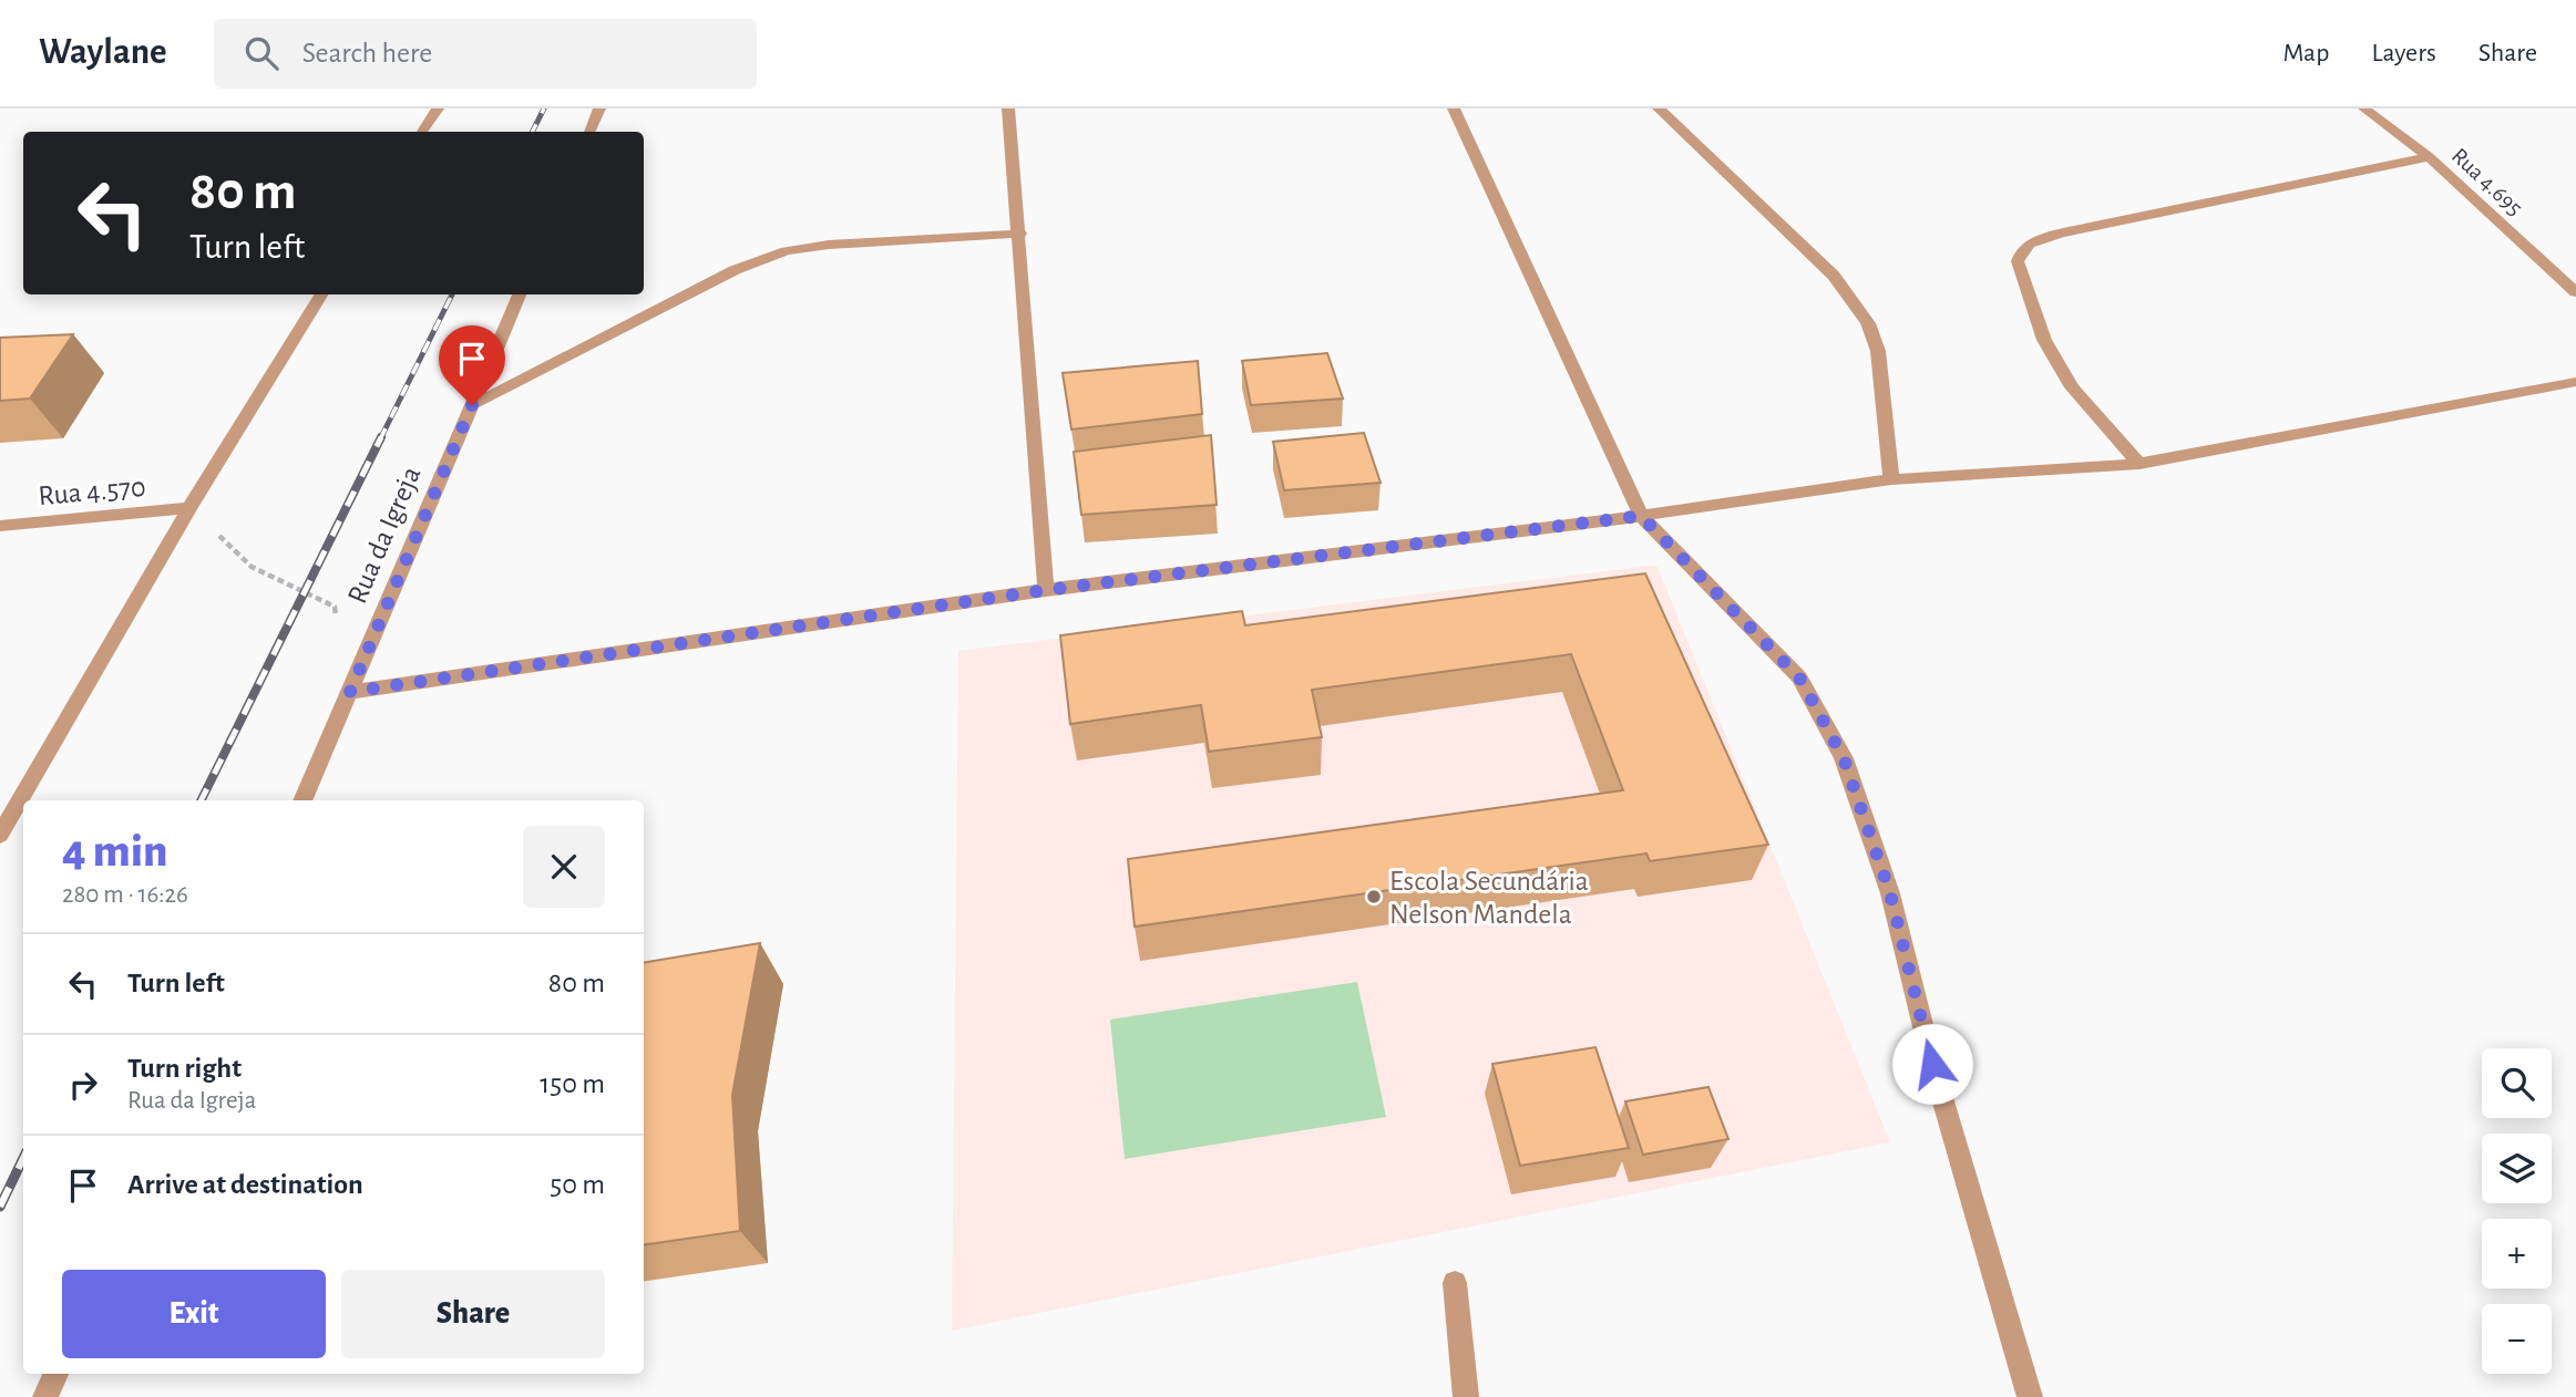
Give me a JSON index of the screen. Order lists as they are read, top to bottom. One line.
{"streets":{"street":["Rua 4.695","Rua 4.570","Rua da Igreja"]},"places":["Escola Secundária Nelson Mandela"],"page":{"header":"Waylane","search":"Search here","nav":["Map","Layers","Share"],"turn":["80 m","Turn left"],"heading":["4 min","280 m · 16:26"],"list":[{"name":"Turn left","value":"80 m"},{"name":"Turn right","note":"Rua da Igreja","value":"150 m"},{"name":"Arrive at destination","value":"50 m"}],"map_buttons":["+","−"],"buttons":["Exit","Share"]}}
